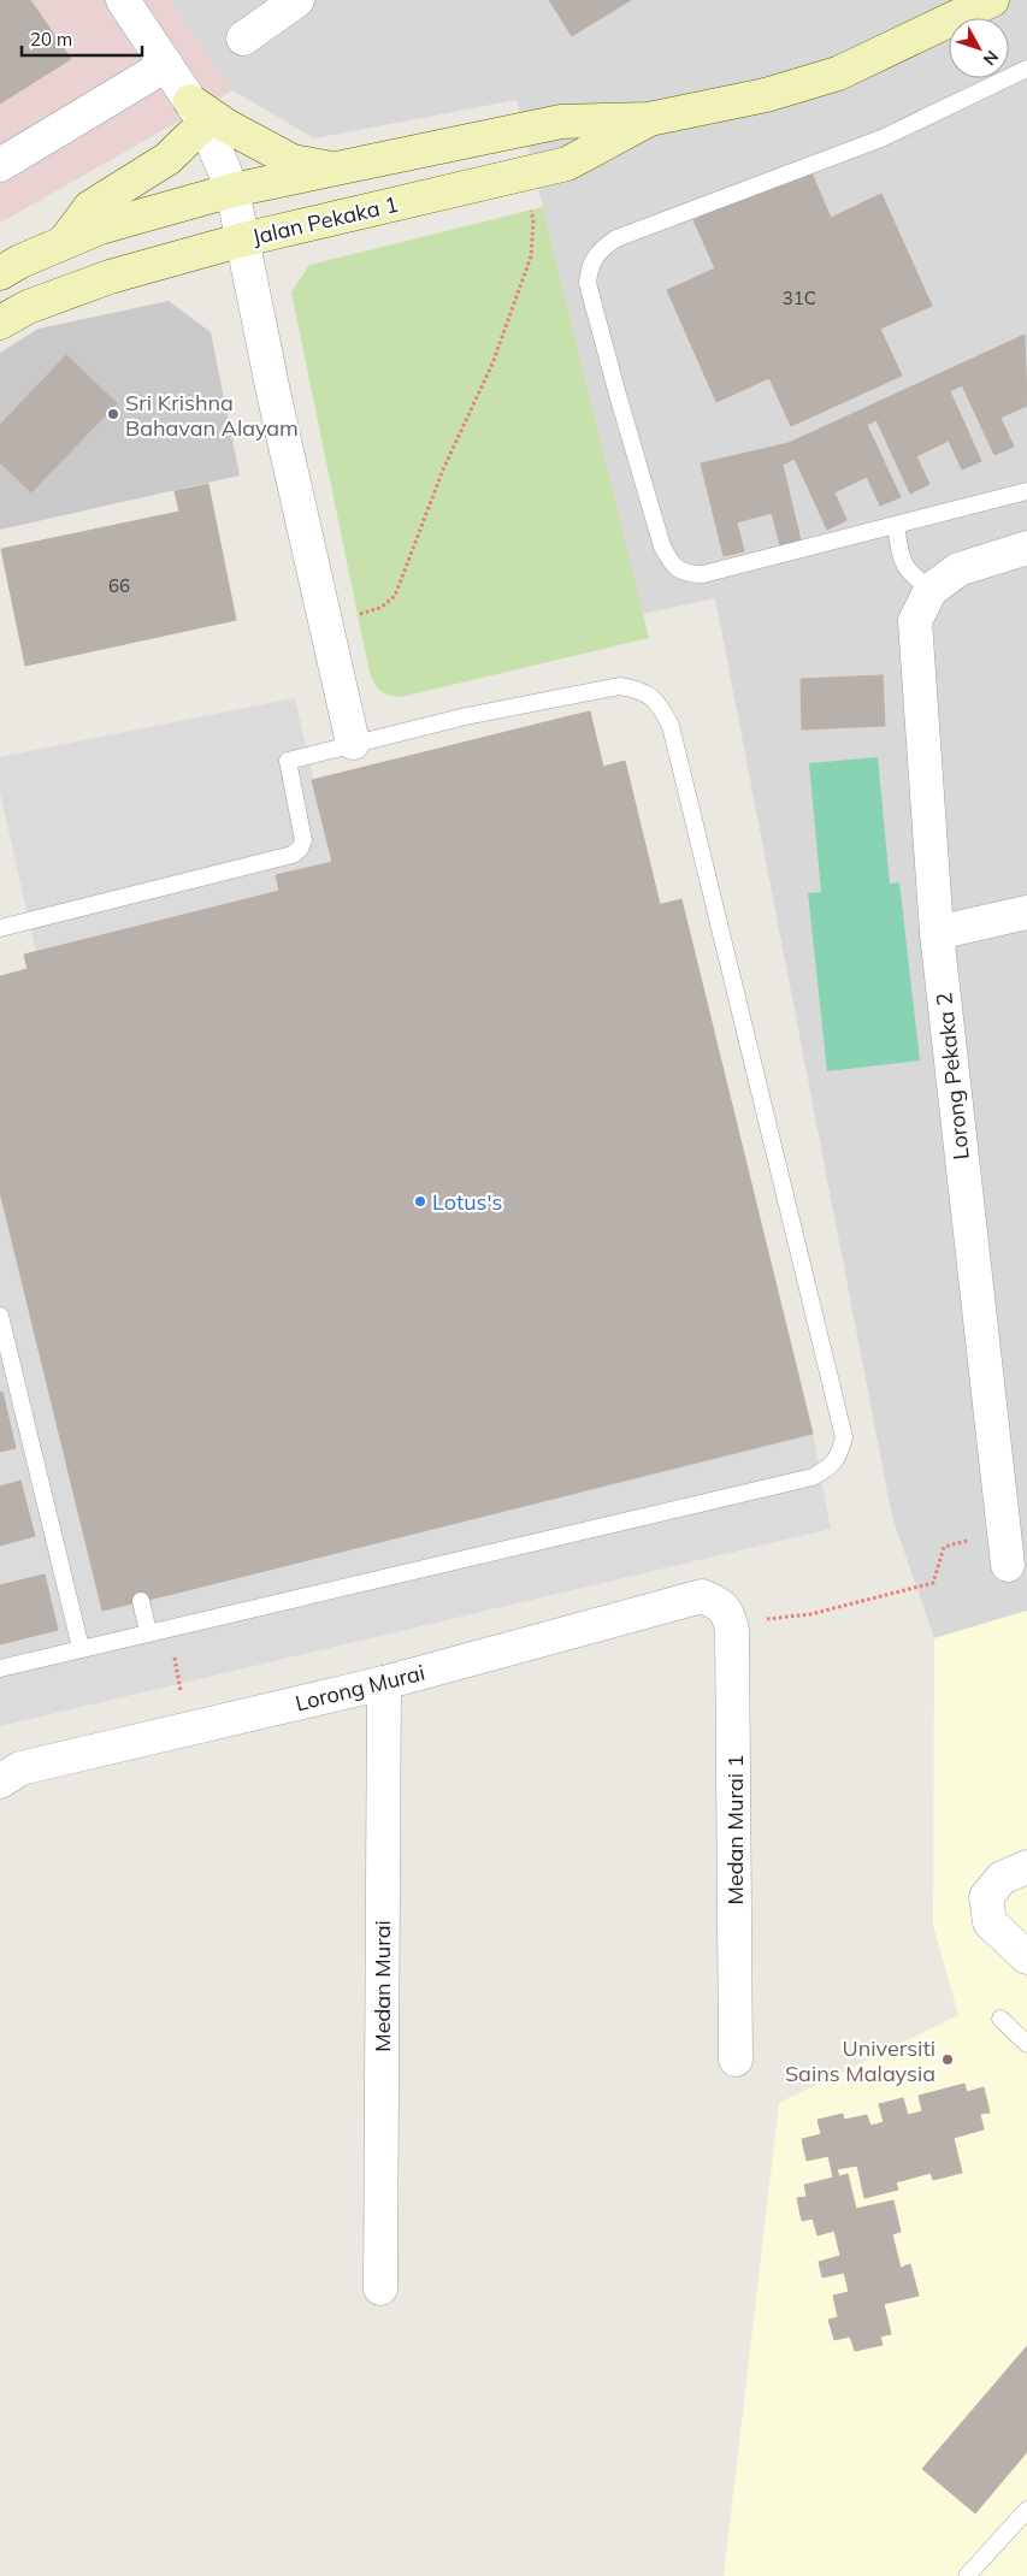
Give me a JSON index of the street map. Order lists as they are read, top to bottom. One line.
{"streets":{"main road":["Jalan Pekaka 1"],"street":["Lorong Pekaka 2","Lorong Murai","Medan Murai 1","Medan Murai"]},"crossings":[["Lorong Murai","Medan Murai 1"],["Lorong Murai","Medan Murai"]],"places":["Sri Krishna Bahavan Alayam","Lotus's","Universiti Sains Malaysia"],"house_numbers":["31C","66"],"scale_bar":"20 m","north":"bottom right"}
